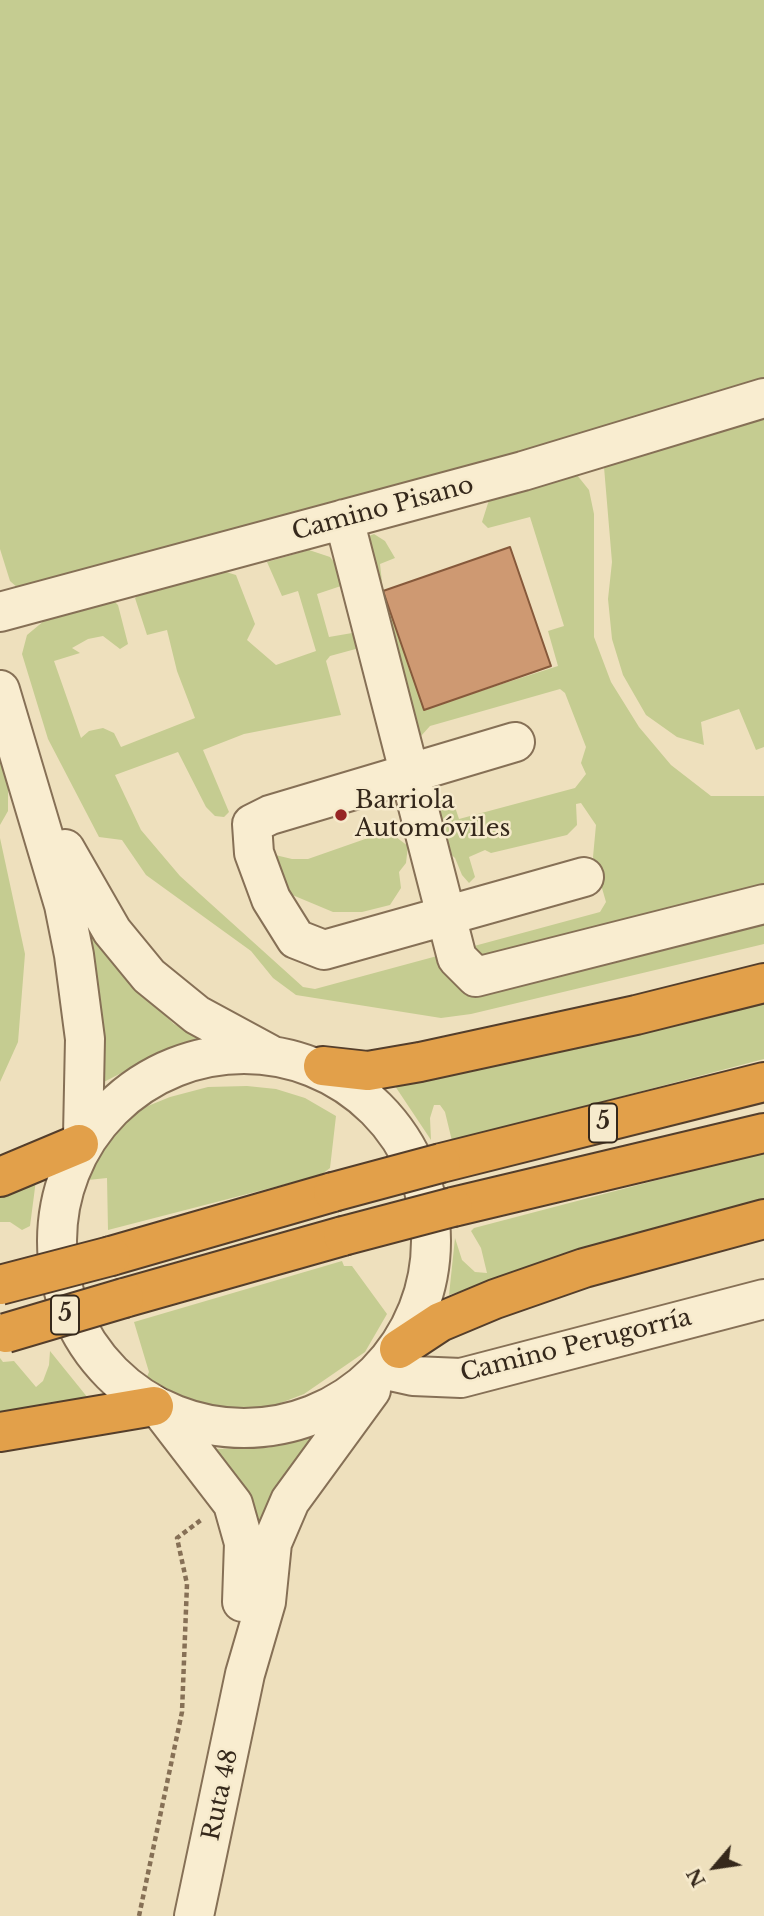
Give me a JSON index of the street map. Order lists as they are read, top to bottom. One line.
{"streets":{"highway":["5"],"street":["Camino Pisano","Camino Perugorría","Ruta 48"]},"places":["Barriola Automóviles"],"north":"bottom left"}
